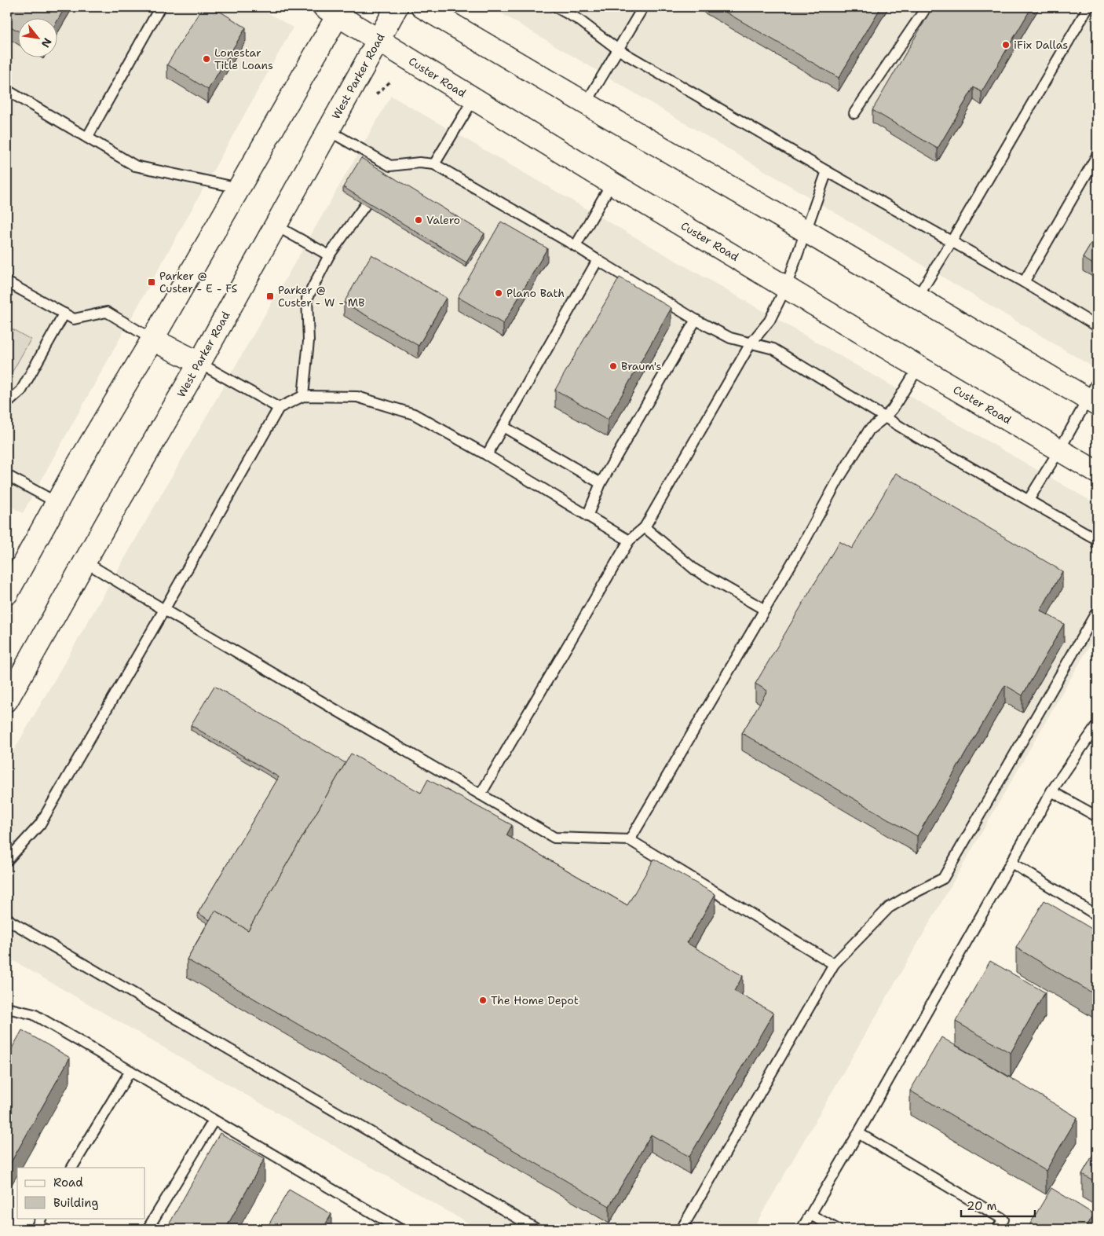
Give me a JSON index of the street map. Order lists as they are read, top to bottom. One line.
{"streets":{"main road":["West Parker Road","Custer Road"]},"crossings":[["West Parker Road","Custer Road"]],"places":{"other":["iFix Dallas","Lonestar Title Loans","Valero","Plano Bath","Braum's","The Home Depot"],"transit":["Parker @ Custer - E - FS","Parker @ Custer - W - MB"]},"legend":["Road","Building"],"scale_bar":"20 m","north":"bottom right"}
